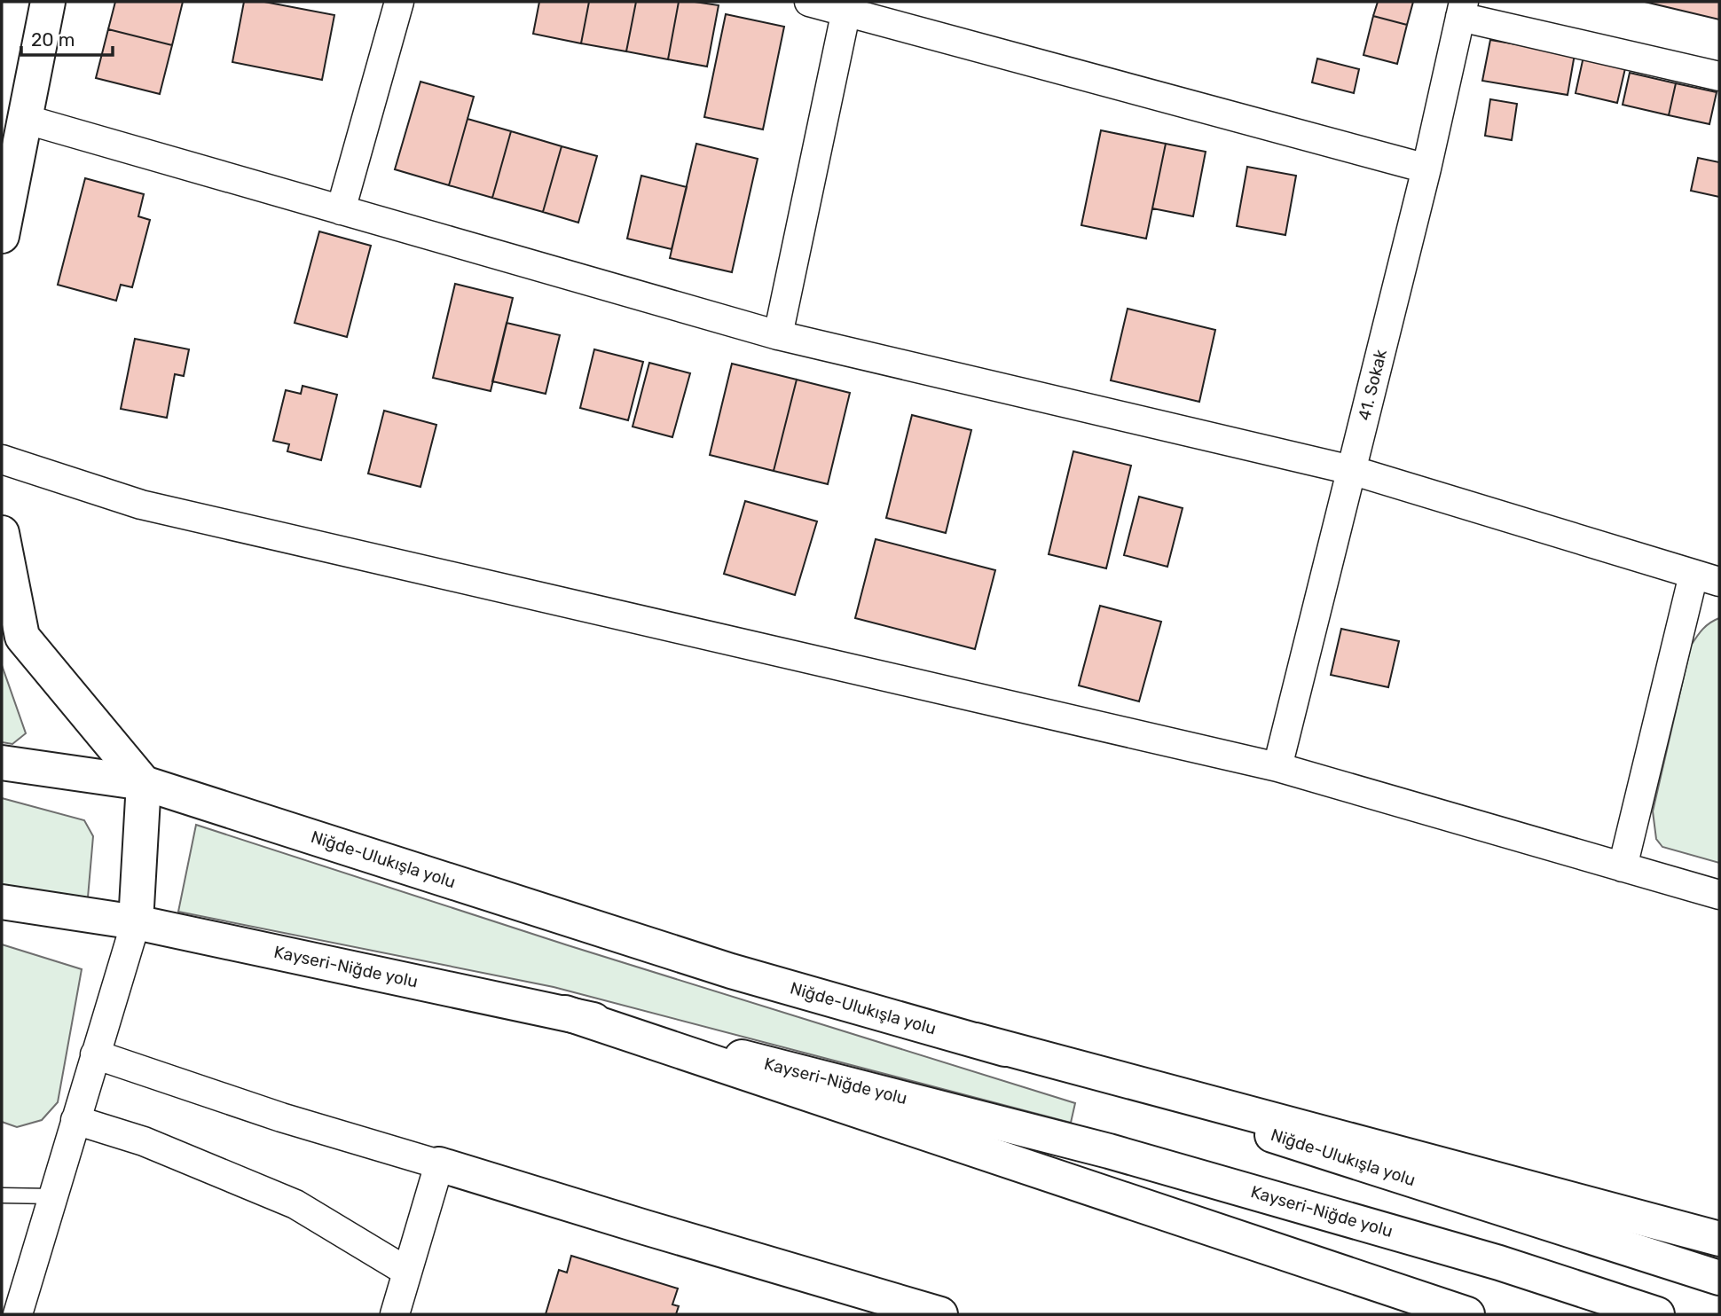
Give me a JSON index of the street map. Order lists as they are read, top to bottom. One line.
{"streets":{"main road":["Niğde-Ulukışla yolu","Kayseri-Niğde yolu"],"street":["41. Sokak"]},"scale_bar":"20 m"}
